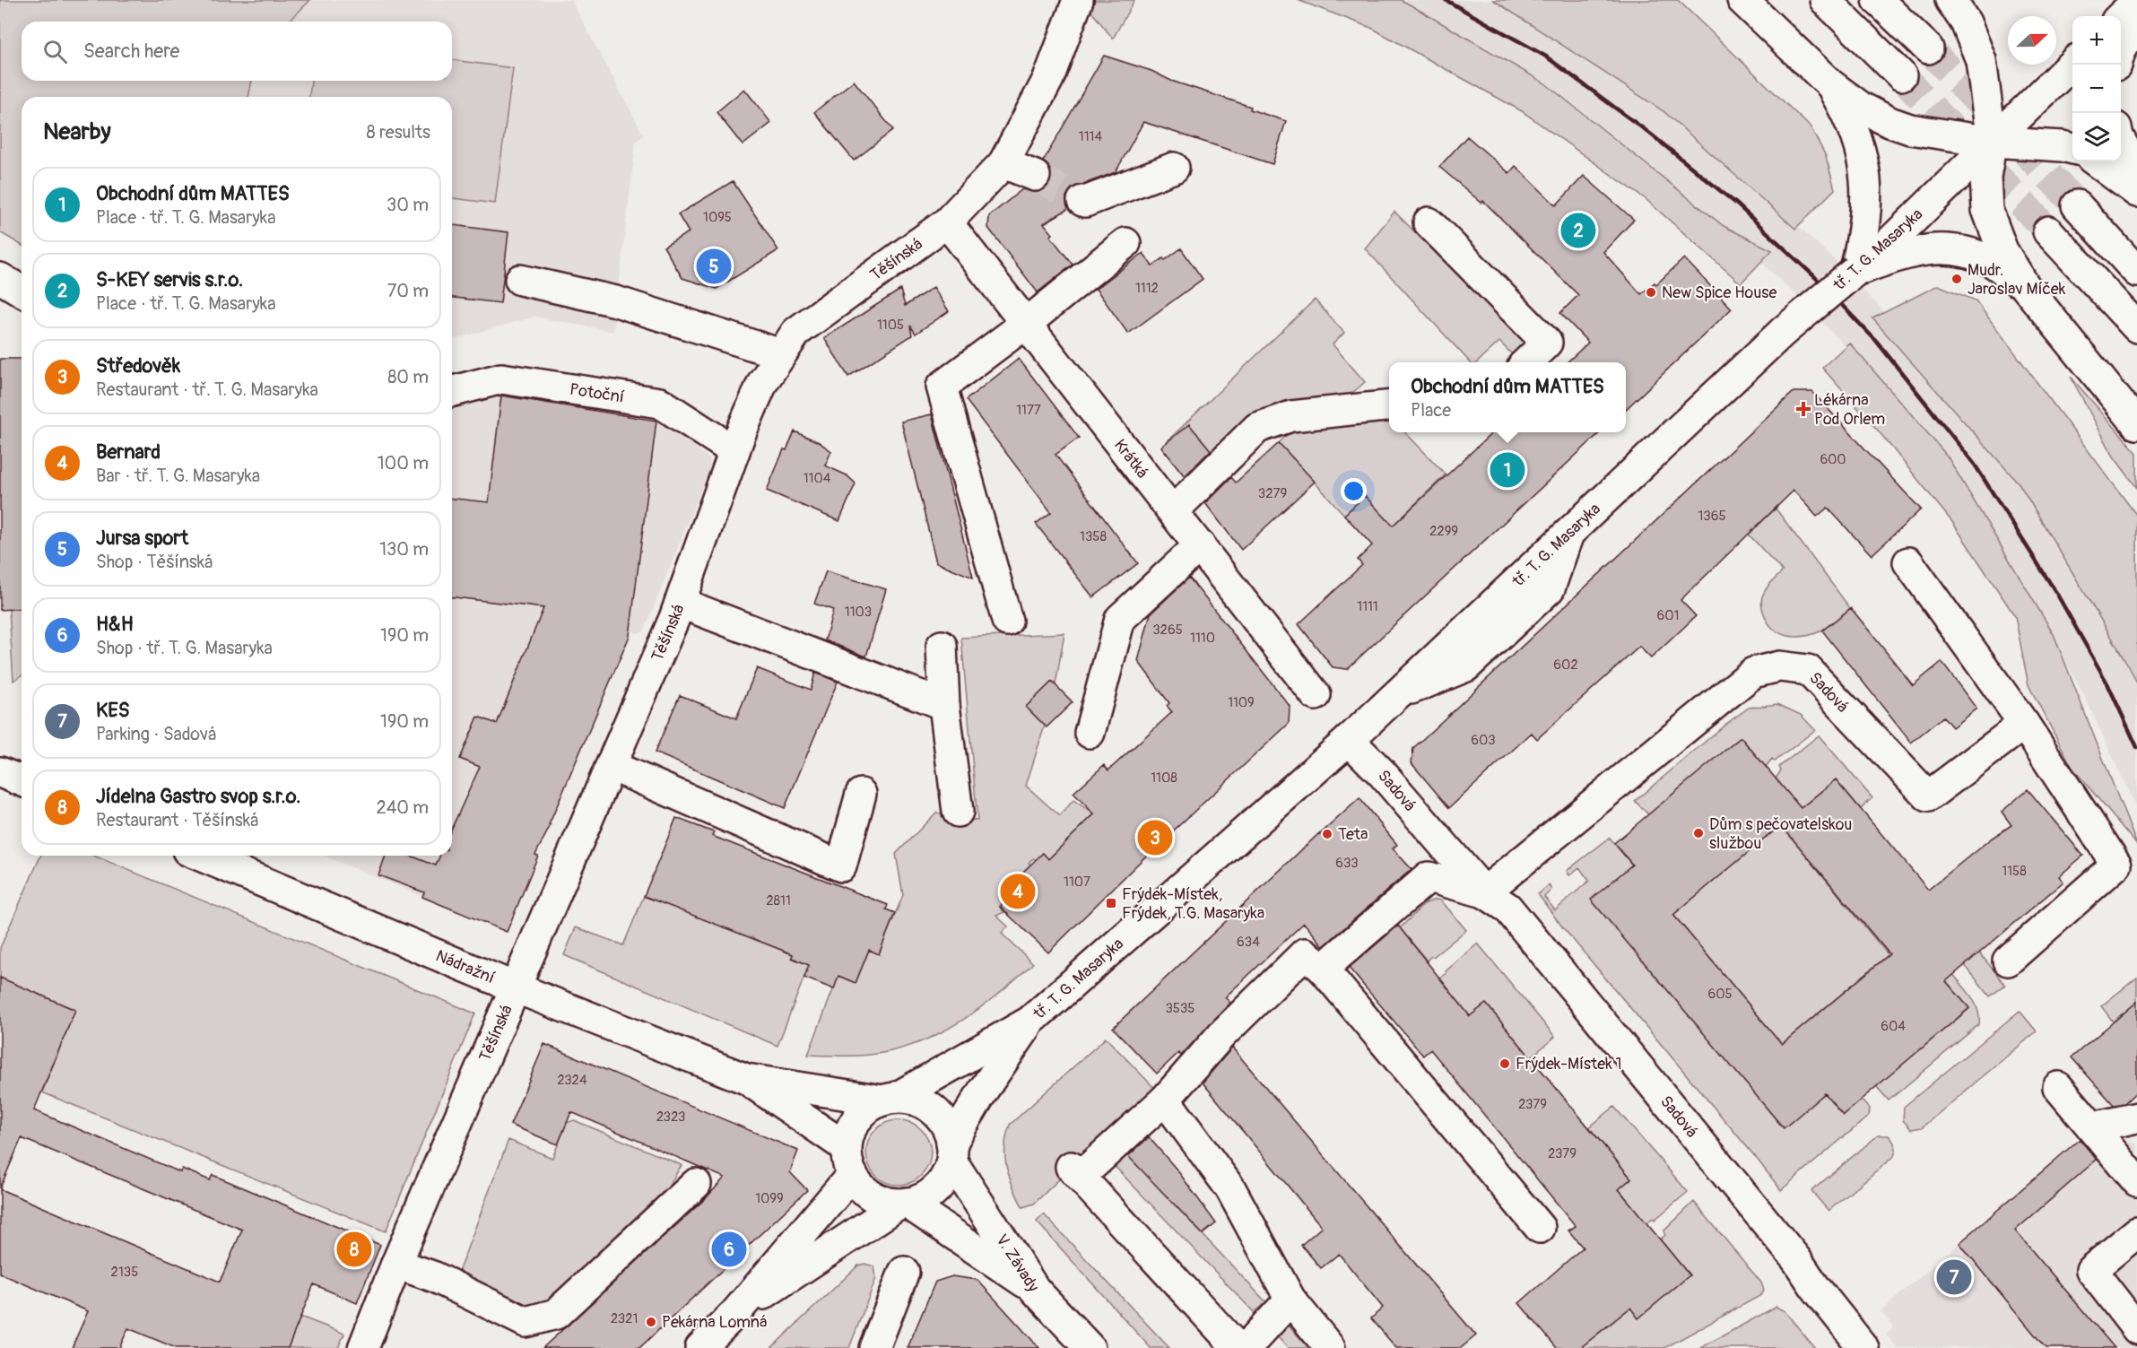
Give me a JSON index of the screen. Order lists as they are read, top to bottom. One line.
{"streets":{"street":["tř. T. G. Masaryka","Těšínská","Potoční","Krátká","Sadová","Nádražní","V. Závady"]},"crossings":[["tř. T. G. Masaryka","Sadová"],["tř. T. G. Masaryka","Nádražní"],["tř. T. G. Masaryka","V. Závady"],["Těšínská","Potoční"],["Těšínská","Krátká"],["Těšínská","Nádražní"],["Nádražní","V. Závady"]],"places":{"other":["Mudr. Jaroslav Míček","New Spice House","Dům s pečovatelskou službou","Teta","Frýdek-Místek 1","Pekárna Lomná"],"health":["Lékárna Pod Orlem"],"transit":["Frýdek-Místek, Frýdek, T.G. Masaryka"]},"house_numbers":["1114","1095","1112","1105","1177","600","1104","3279","1365","2299","1358","1111","1103","601","3265","1110","602","1109","603","1108","633","1158","1107","2811","634","605","3535","604","2324","2379","2323","2379","1099","2135","2321"],"north":"right","page":{"map_buttons":["+","−"],"search":"Search here","heading":["Nearby","8 results"],"list":[{"mark":"1","name":"Obchodní dům MATTES","note":"Place · tř. T. G. Masaryka","value":"30 m"},{"mark":"2","name":"S-KEY servis s.r.o.","note":"Place · tř. T. G. Masaryka","value":"70 m"},{"mark":"3","name":"Středověk","note":"Restaurant · tř. T. G. Masaryka","value":"80 m"},{"mark":"4","name":"Bernard","note":"Bar · tř. T. G. Masaryka","value":"100 m"},{"mark":"5","name":"Jursa sport","note":"Shop · Těšínská","value":"130 m"},{"mark":"6","name":"H&H","note":"Shop · tř. T. G. Masaryka","value":"190 m"},{"mark":"7","name":"KES","note":"Parking · Sadová","value":"190 m"},{"mark":"8","name":"Jídelna Gastro svop s.r.o.","note":"Restaurant · Těšínská","value":"240 m"}],"pins":["2","5","1","3","4","6","8","7"],"popup":["Obchodní dům MATTES","Place"]}}
